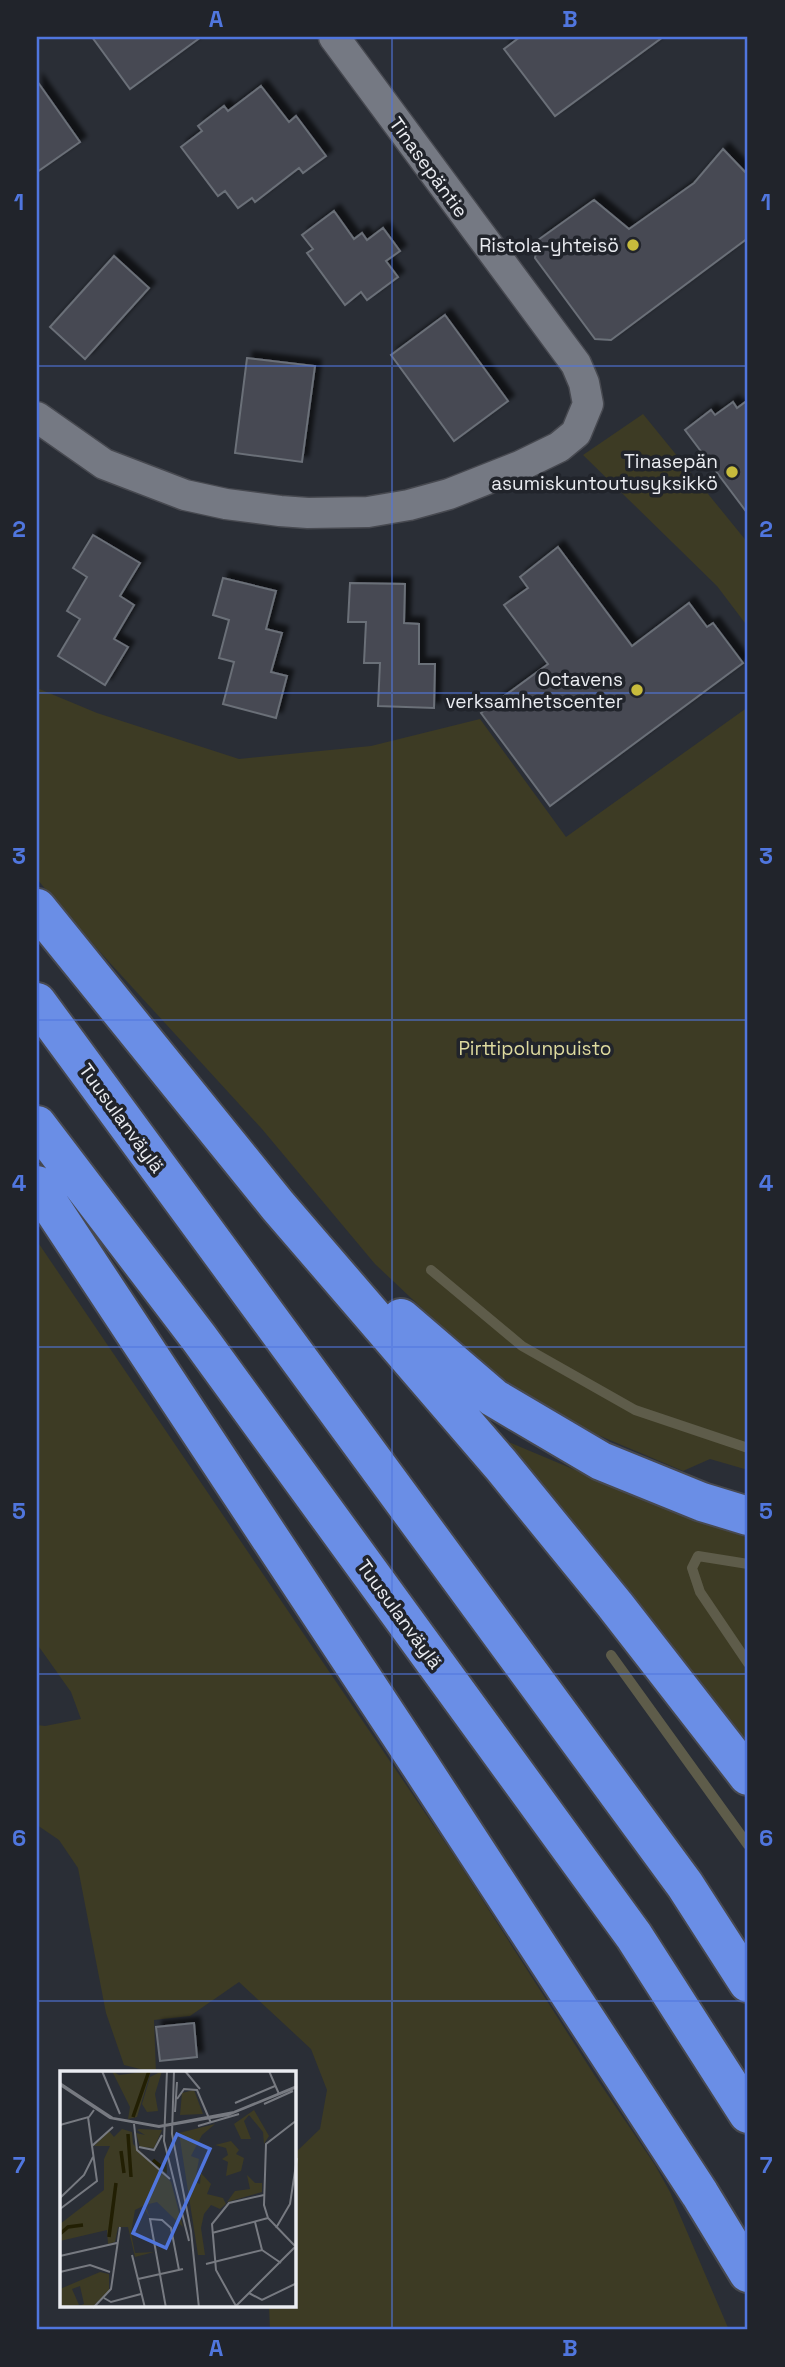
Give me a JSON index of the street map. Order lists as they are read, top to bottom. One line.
{"streets":{"highway":["Tuusulanväylä"],"street":["Tinasepäntie"]},"parks":["Pirttipolunpuisto"],"places":["Ristola-yhteisö","Tinasepän asumiskuntoutusyksikkö","Octavens verksamhetscenter"],"grid":{"columns":["A","B"],"rows":["1","2","3","4","5","6","7"]}}
